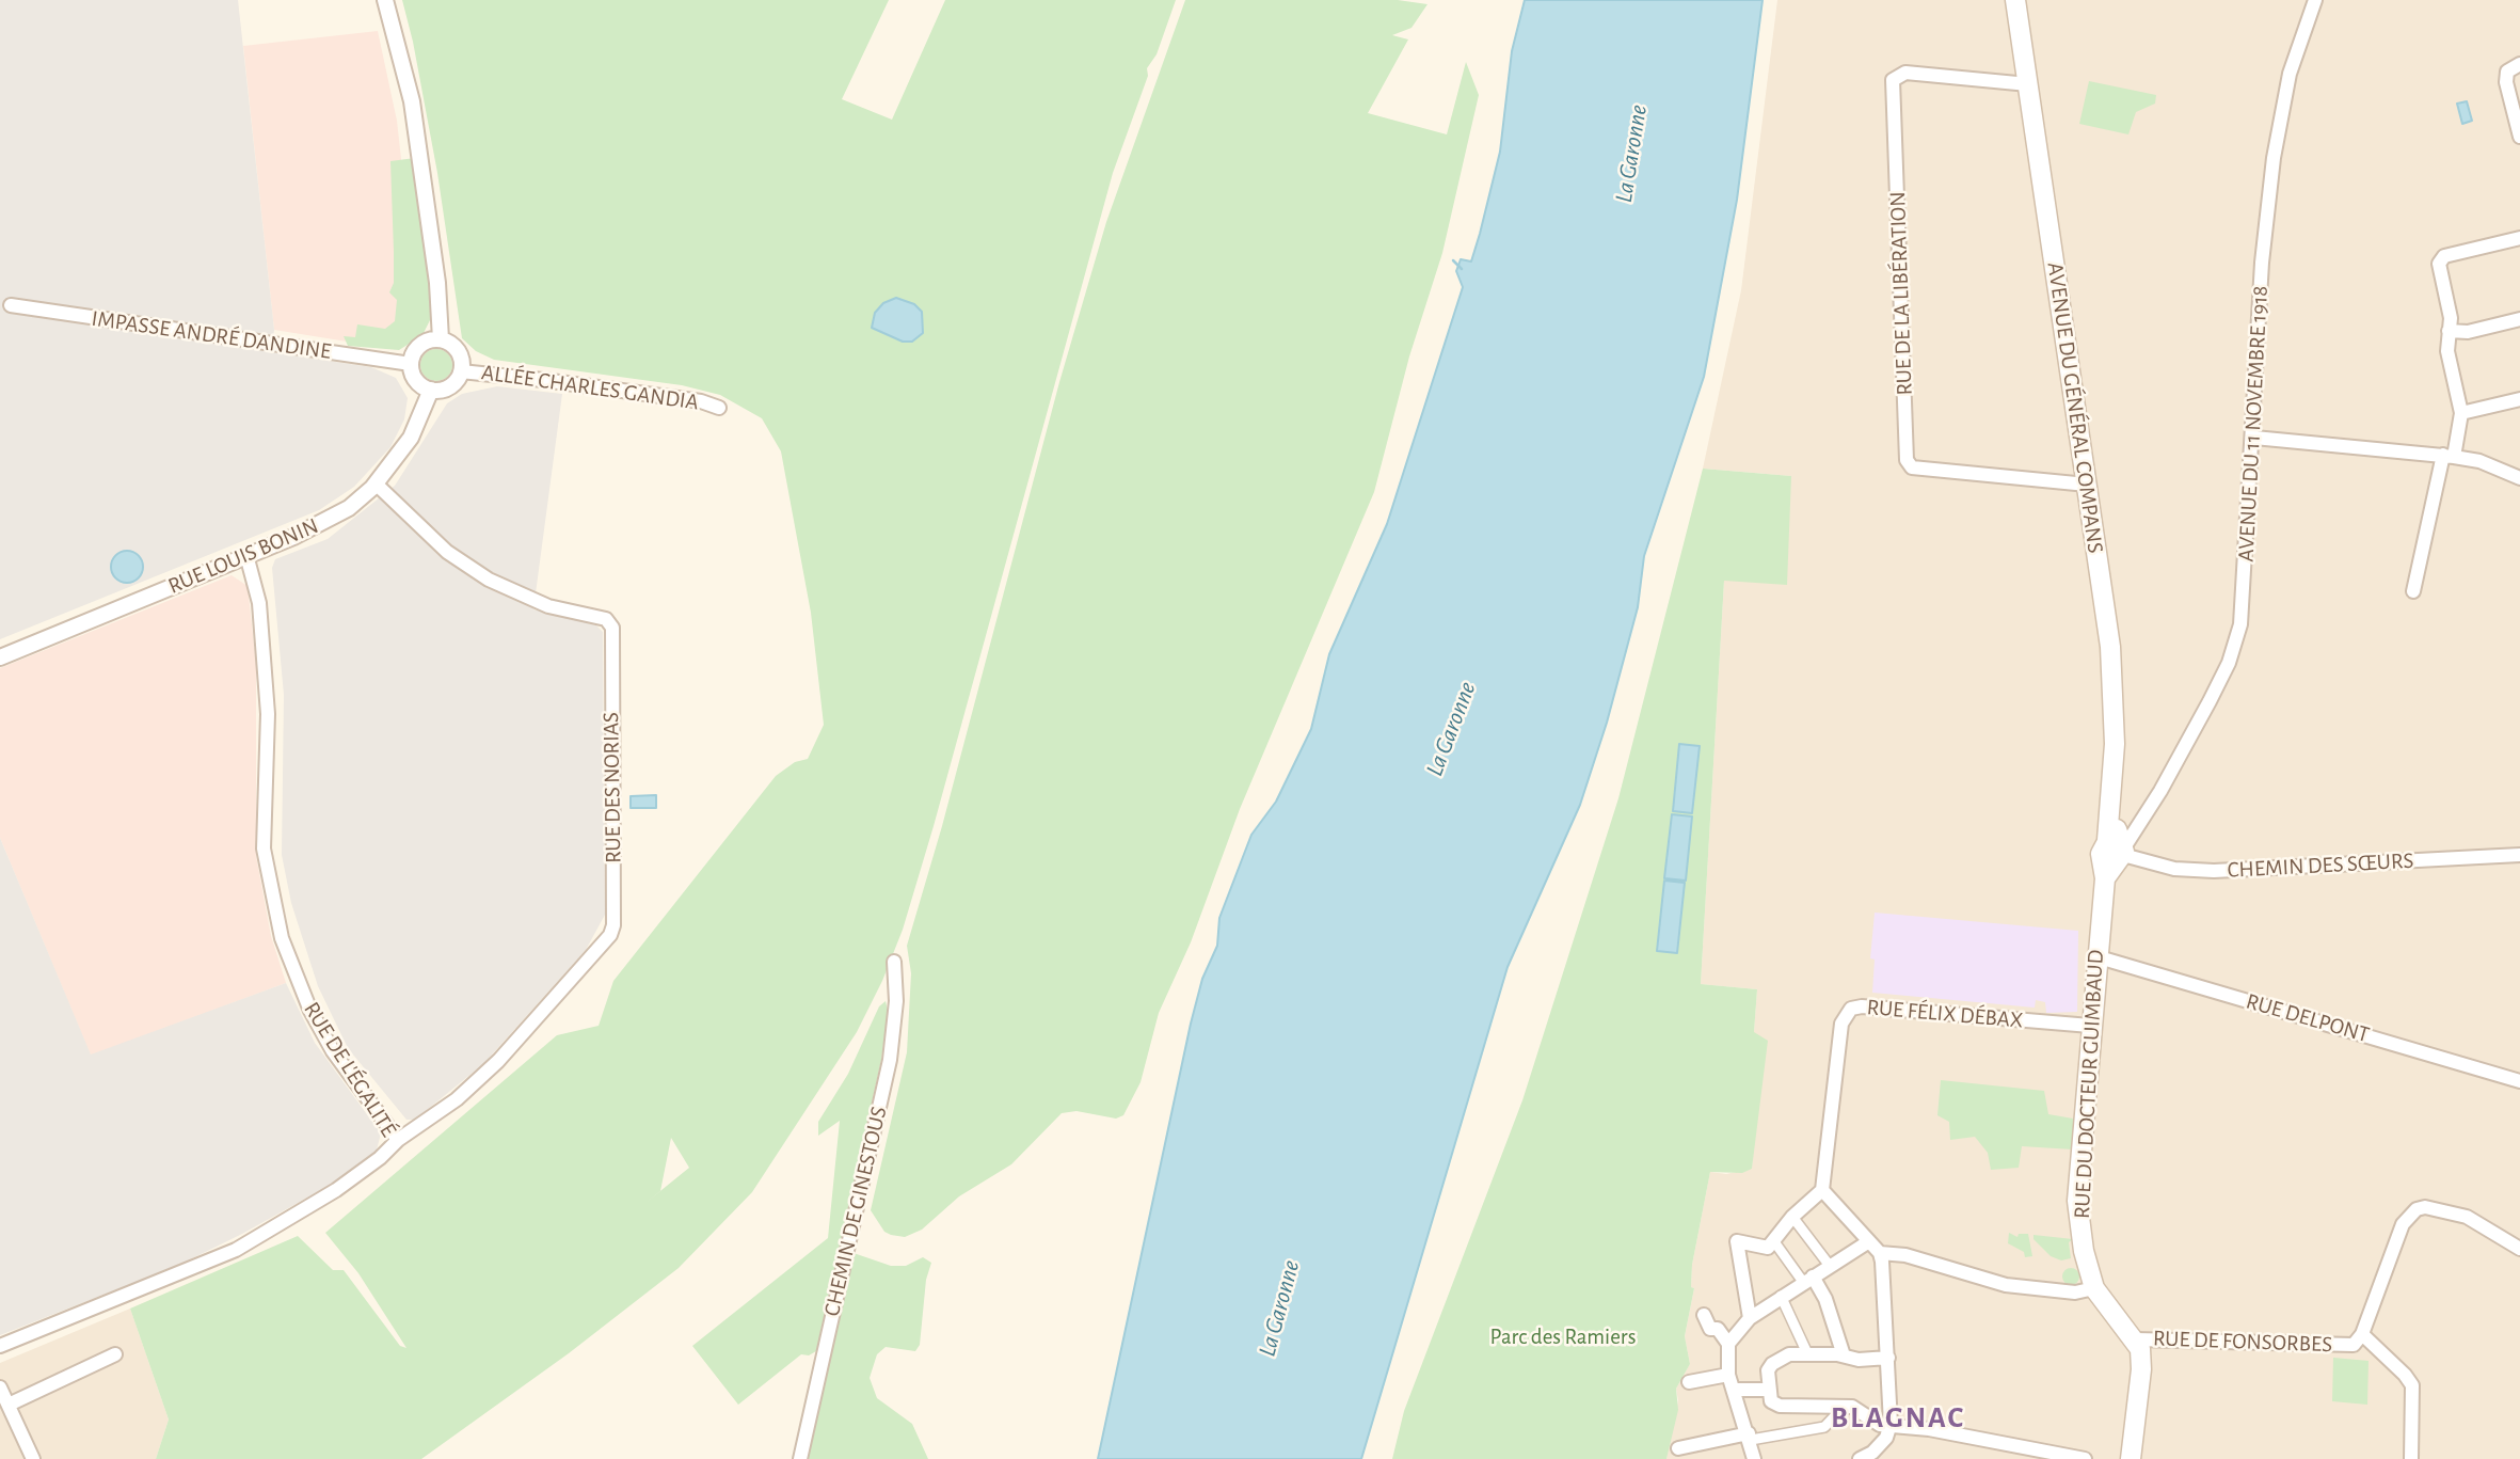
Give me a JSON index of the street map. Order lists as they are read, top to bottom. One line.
{"streets":{"main road":["AVENUE DU GÉNÉRAL COMPANS","RUE DU DOCTEUR GUIMBAUD"],"street":["RUE DE LA LIBÉRATION","IMPASSE ANDRÉ DANDINE","ALLÉE CHARLES GANDIA","AVENUE DU 11 NOVEMBRE 1918","RUE LOUIS BONIN","RUE DES NORIAS","CHEMIN DES SŒURS","RUE FÉLIX DÉBAX","RUE DELPONT","RUE DE L'ÉGALITÉ","CHEMIN DE GINESTOUS","RUE DE FONSORBES"]},"crossings":[["RUE DE LA LIBÉRATION","AVENUE DU GÉNÉRAL COMPANS"],["IMPASSE ANDRÉ DANDINE","ALLÉE CHARLES GANDIA"],["IMPASSE ANDRÉ DANDINE","RUE LOUIS BONIN"],["ALLÉE CHARLES GANDIA","RUE LOUIS BONIN"],["AVENUE DU GÉNÉRAL COMPANS","AVENUE DU 11 NOVEMBRE 1918"],["AVENUE DU GÉNÉRAL COMPANS","CHEMIN DES SŒURS"],["AVENUE DU GÉNÉRAL COMPANS","RUE DU DOCTEUR GUIMBAUD"],["AVENUE DU 11 NOVEMBRE 1918","CHEMIN DES SŒURS"],["AVENUE DU 11 NOVEMBRE 1918","RUE DU DOCTEUR GUIMBAUD"],["RUE LOUIS BONIN","RUE DES NORIAS"],["RUE LOUIS BONIN","RUE DE L'ÉGALITÉ"],["RUE DES NORIAS","RUE DE L'ÉGALITÉ"],["CHEMIN DES SŒURS","RUE DU DOCTEUR GUIMBAUD"],["RUE FÉLIX DÉBAX","RUE DU DOCTEUR GUIMBAUD"],["RUE DELPONT","RUE DU DOCTEUR GUIMBAUD"]],"districts":["BLAGNAC"],"water":["La Garonne"],"parks":["Parc des Ramiers"]}
